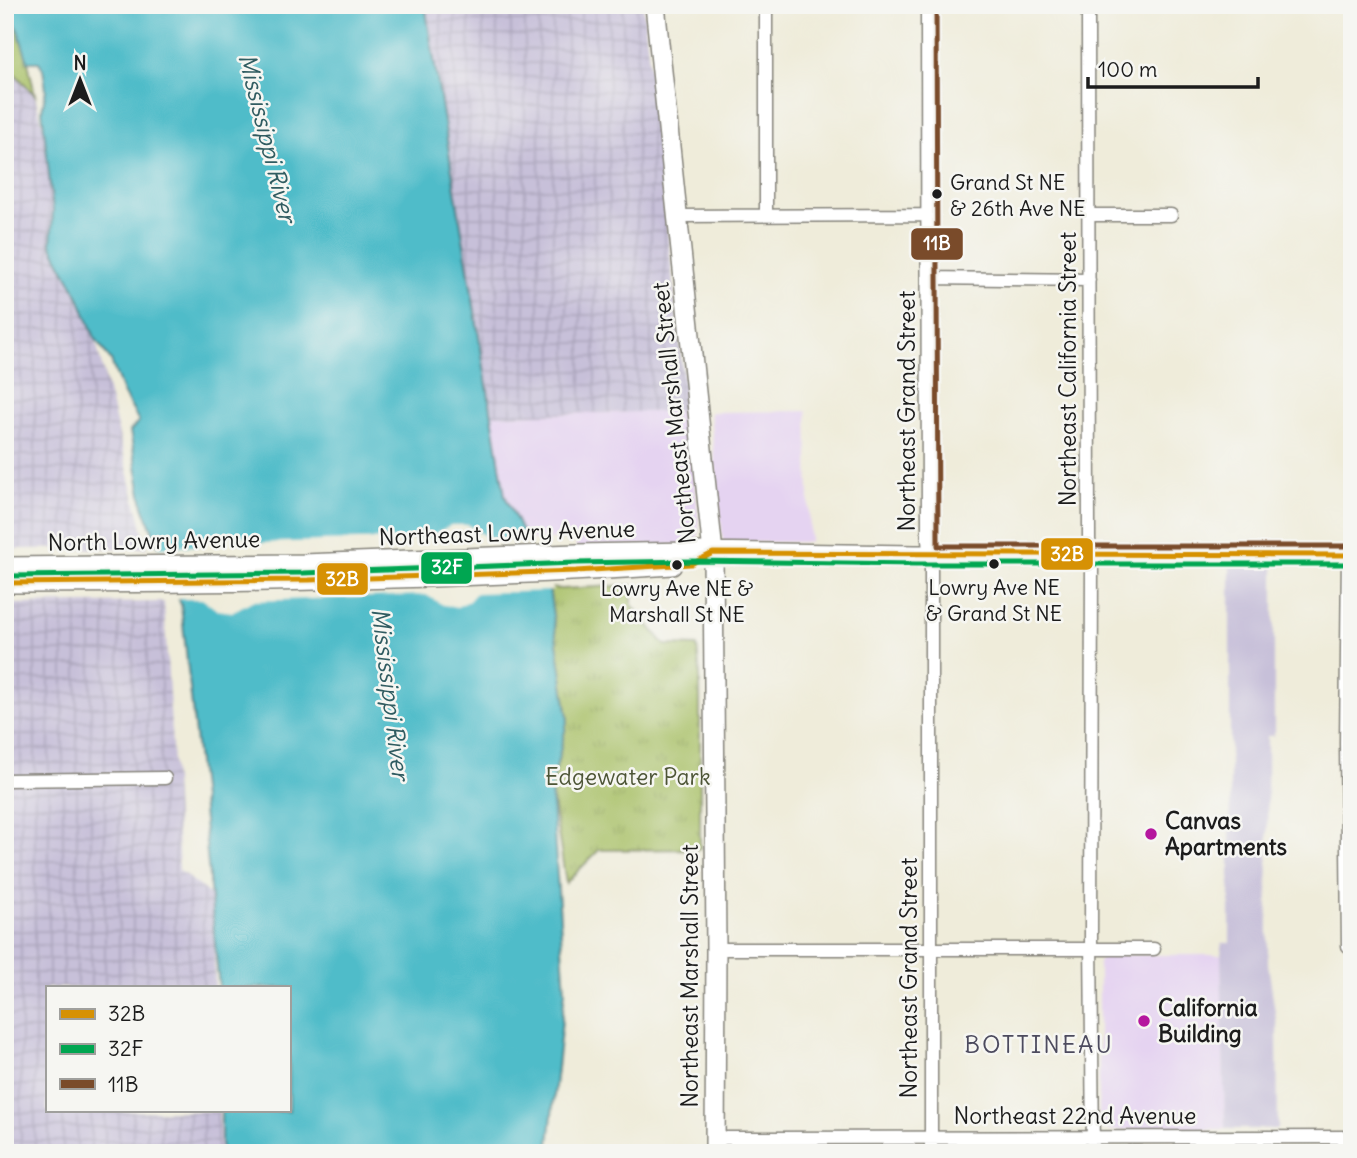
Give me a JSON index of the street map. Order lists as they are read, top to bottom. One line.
{"streets":{"main road":["Northeast Marshall Street","Northeast Lowry Avenue","North Lowry Avenue"],"street":["Northeast California Street","Northeast Grand Street","Northeast 22nd Avenue"]},"crossings":[["Northeast California Street","Northeast Lowry Avenue"],["Northeast California Street","Northeast 22nd Avenue"],["Northeast Grand Street","Northeast Lowry Avenue"],["Northeast Grand Street","Northeast 22nd Avenue"],["Northeast Marshall Street","Northeast Lowry Avenue"],["Northeast Marshall Street","Northeast 22nd Avenue"],["Northeast Lowry Avenue","North Lowry Avenue"]],"districts":["BOTTINEAU"],"water":["Mississippi River"],"parks":["Edgewater Park"],"places":["Grand St NE & 26th Ave NE","Lowry Ave NE & Grand St NE","Lowry Ave NE & Marshall St NE","Canvas Apartments","California Building"],"lines":["transit line 11B","transit line 32B","transit line 32F"],"legend":["32B","32F","11B"],"scale_bar":"100 m","north":"top"}
